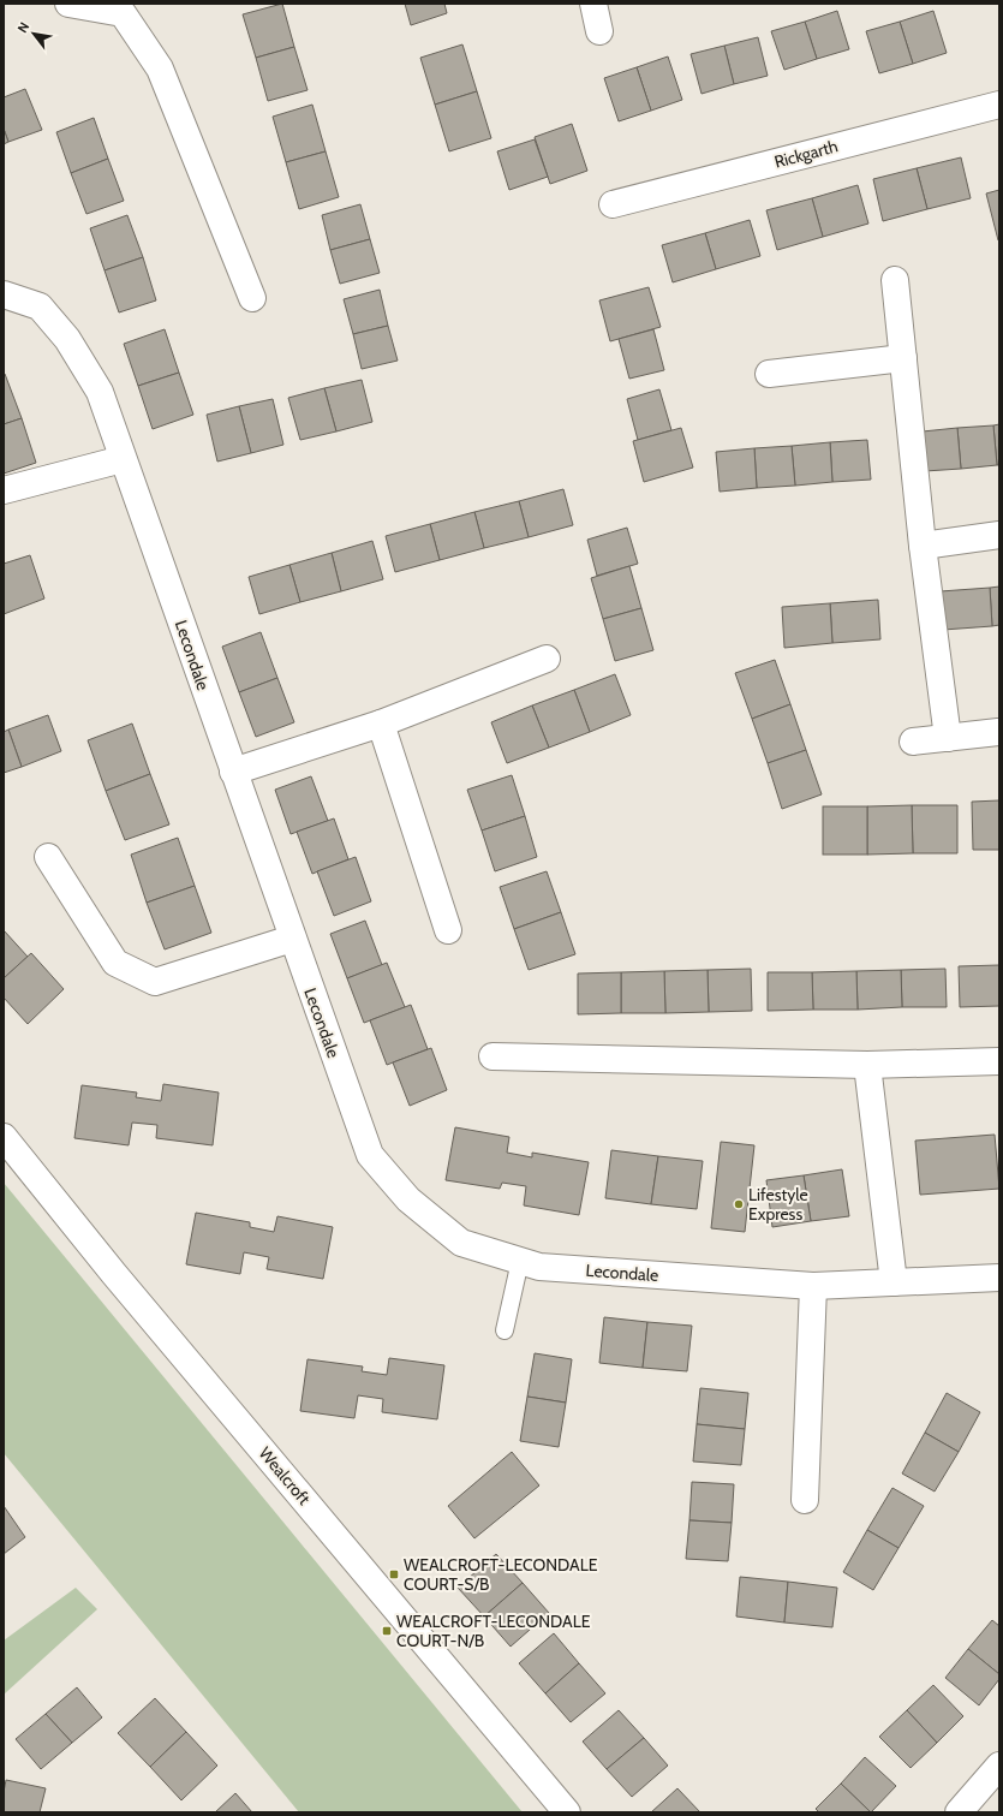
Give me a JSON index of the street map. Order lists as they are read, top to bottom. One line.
{"streets":{"street":["Rickgarth","Lecondale","Wealcroft"]},"places":{"other":["Lifestyle Express"],"transit":["WEALCROFT-LECONDALE COURT-S/B","WEALCROFT-LECONDALE COURT-N/B"]},"north":"top left"}
